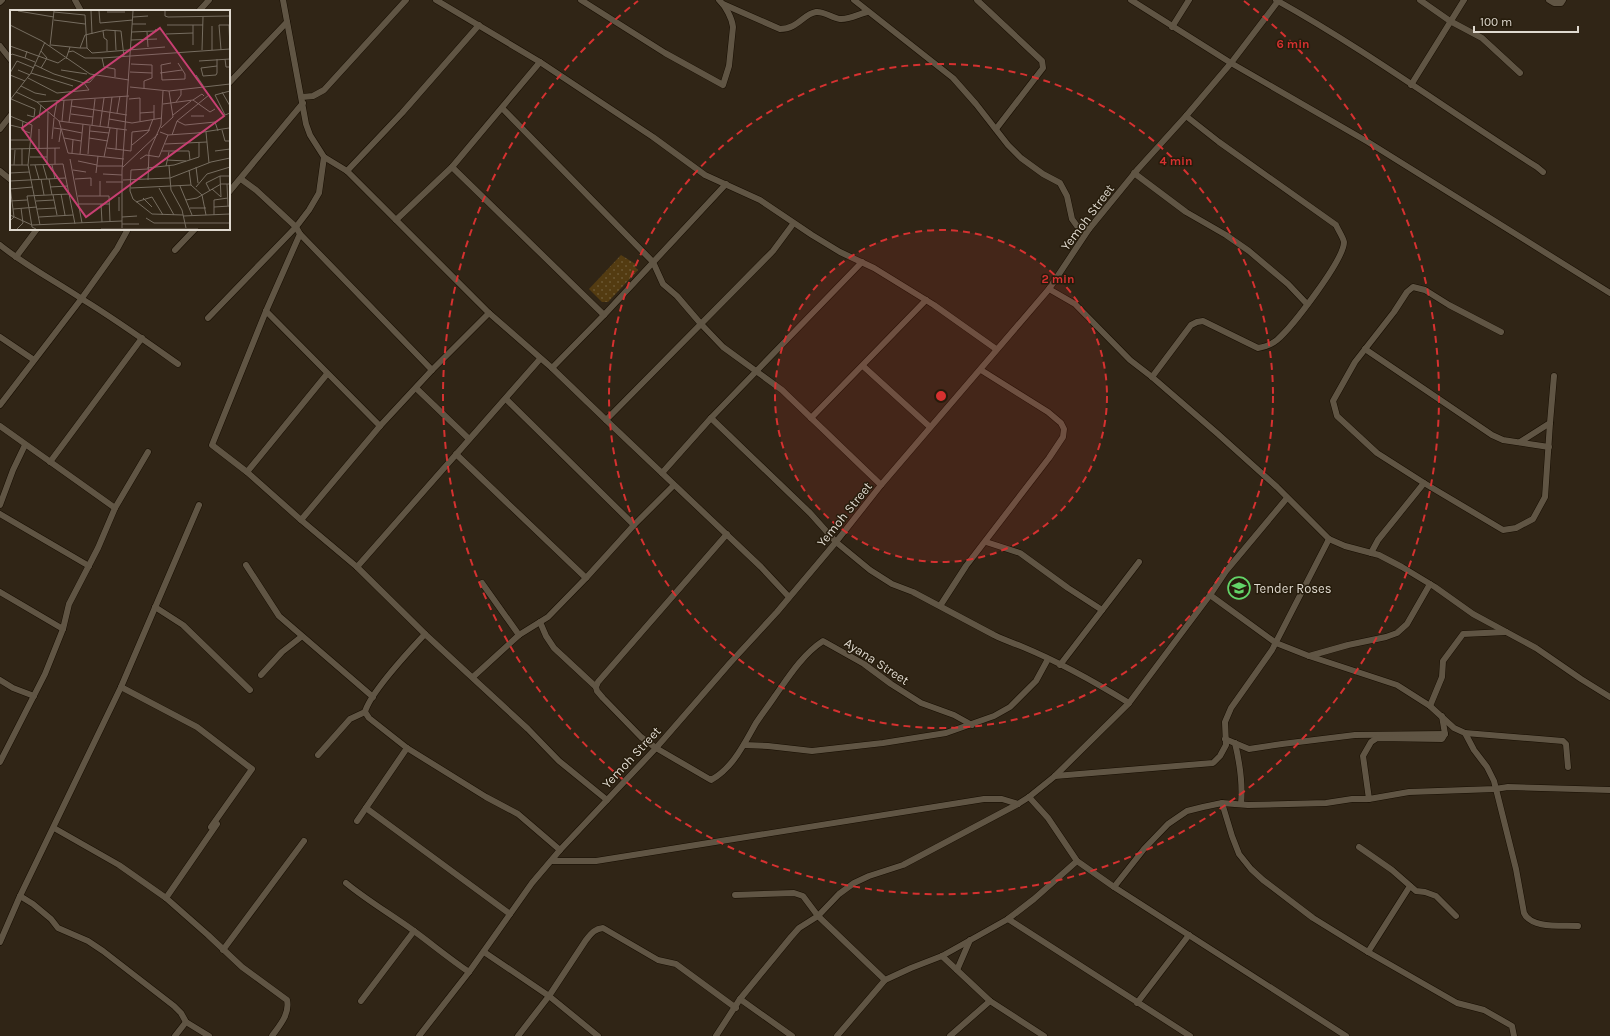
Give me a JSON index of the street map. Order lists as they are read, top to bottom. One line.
{"streets":{"street":["Yemoh Street","Ayana Street"]},"places":{"school or university":["Tender Roses"]},"scale_bar":"100 m","rings":["6 min","4 min","2 min"]}
